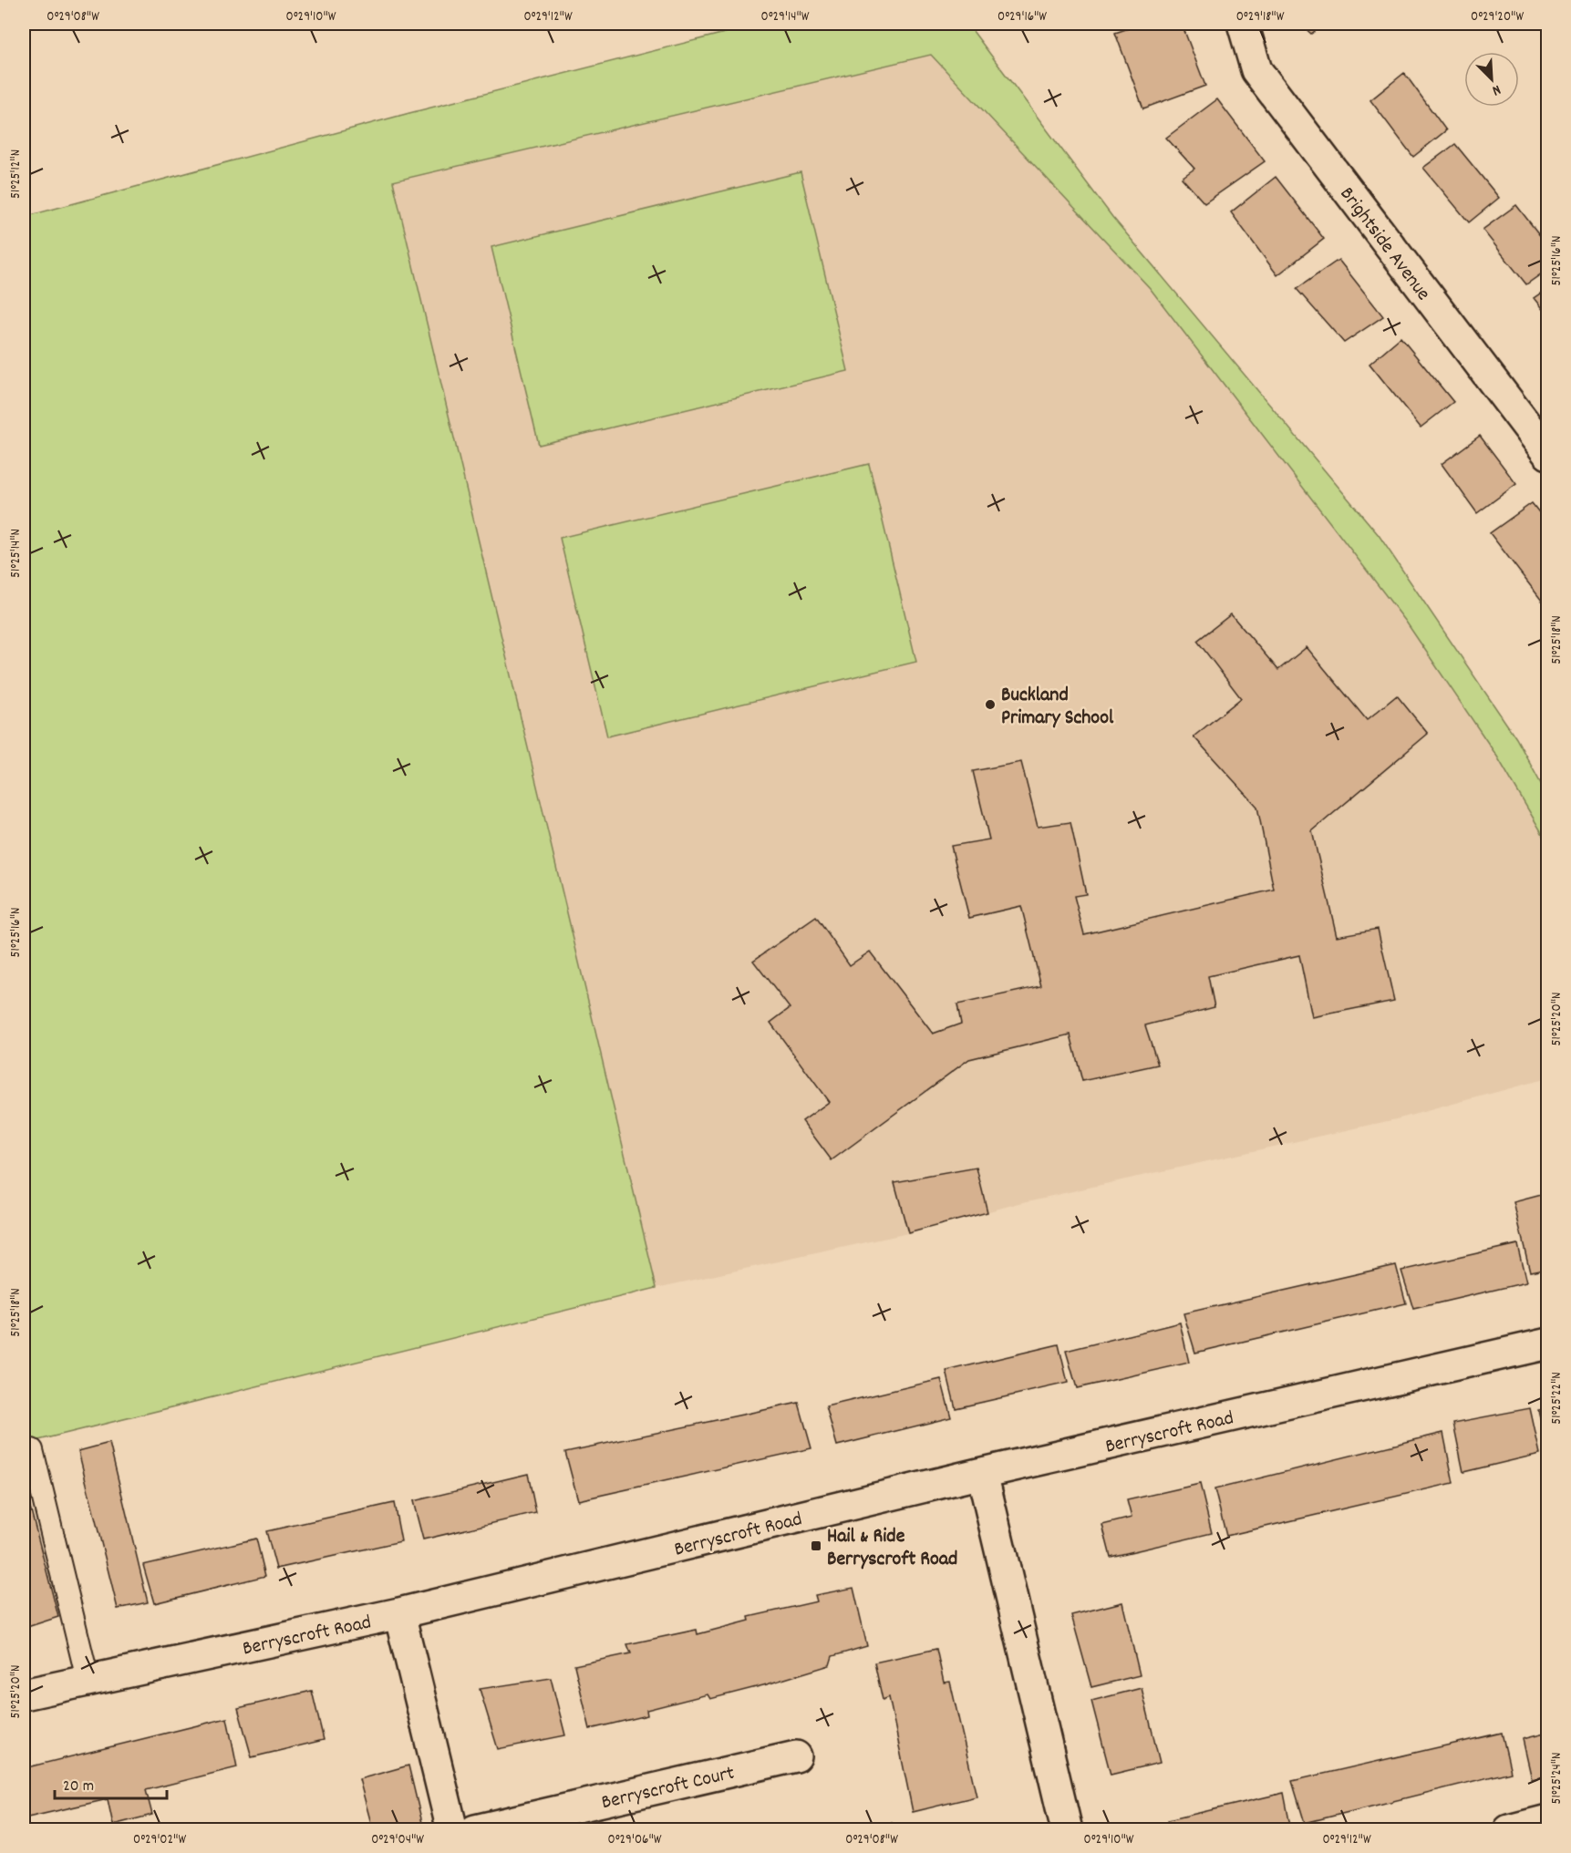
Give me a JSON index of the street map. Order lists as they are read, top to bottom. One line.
{"streets":{"street":["Brightside Avenue","Berryscroft Road","Berryscroft Court"]},"places":{"other":["Buckland Primary School"],"transit":["Hail & Ride Berryscroft Road"]},"scale_bar":"20 m","north":"bottom right","coordinates":["0°29'08\"W","0°29'10\"W","0°29'12\"W","0°29'14\"W","0°29'16\"W","0°29'18\"W","0°29'20\"W","51°25'12\"N","51°25'16\"N","51°25'14\"N","51°25'18\"N","51°25'20\"N","51°25'22\"N","51°25'24\"N","0°29'02\"W","0°29'04\"W","0°29'06\"W"]}
